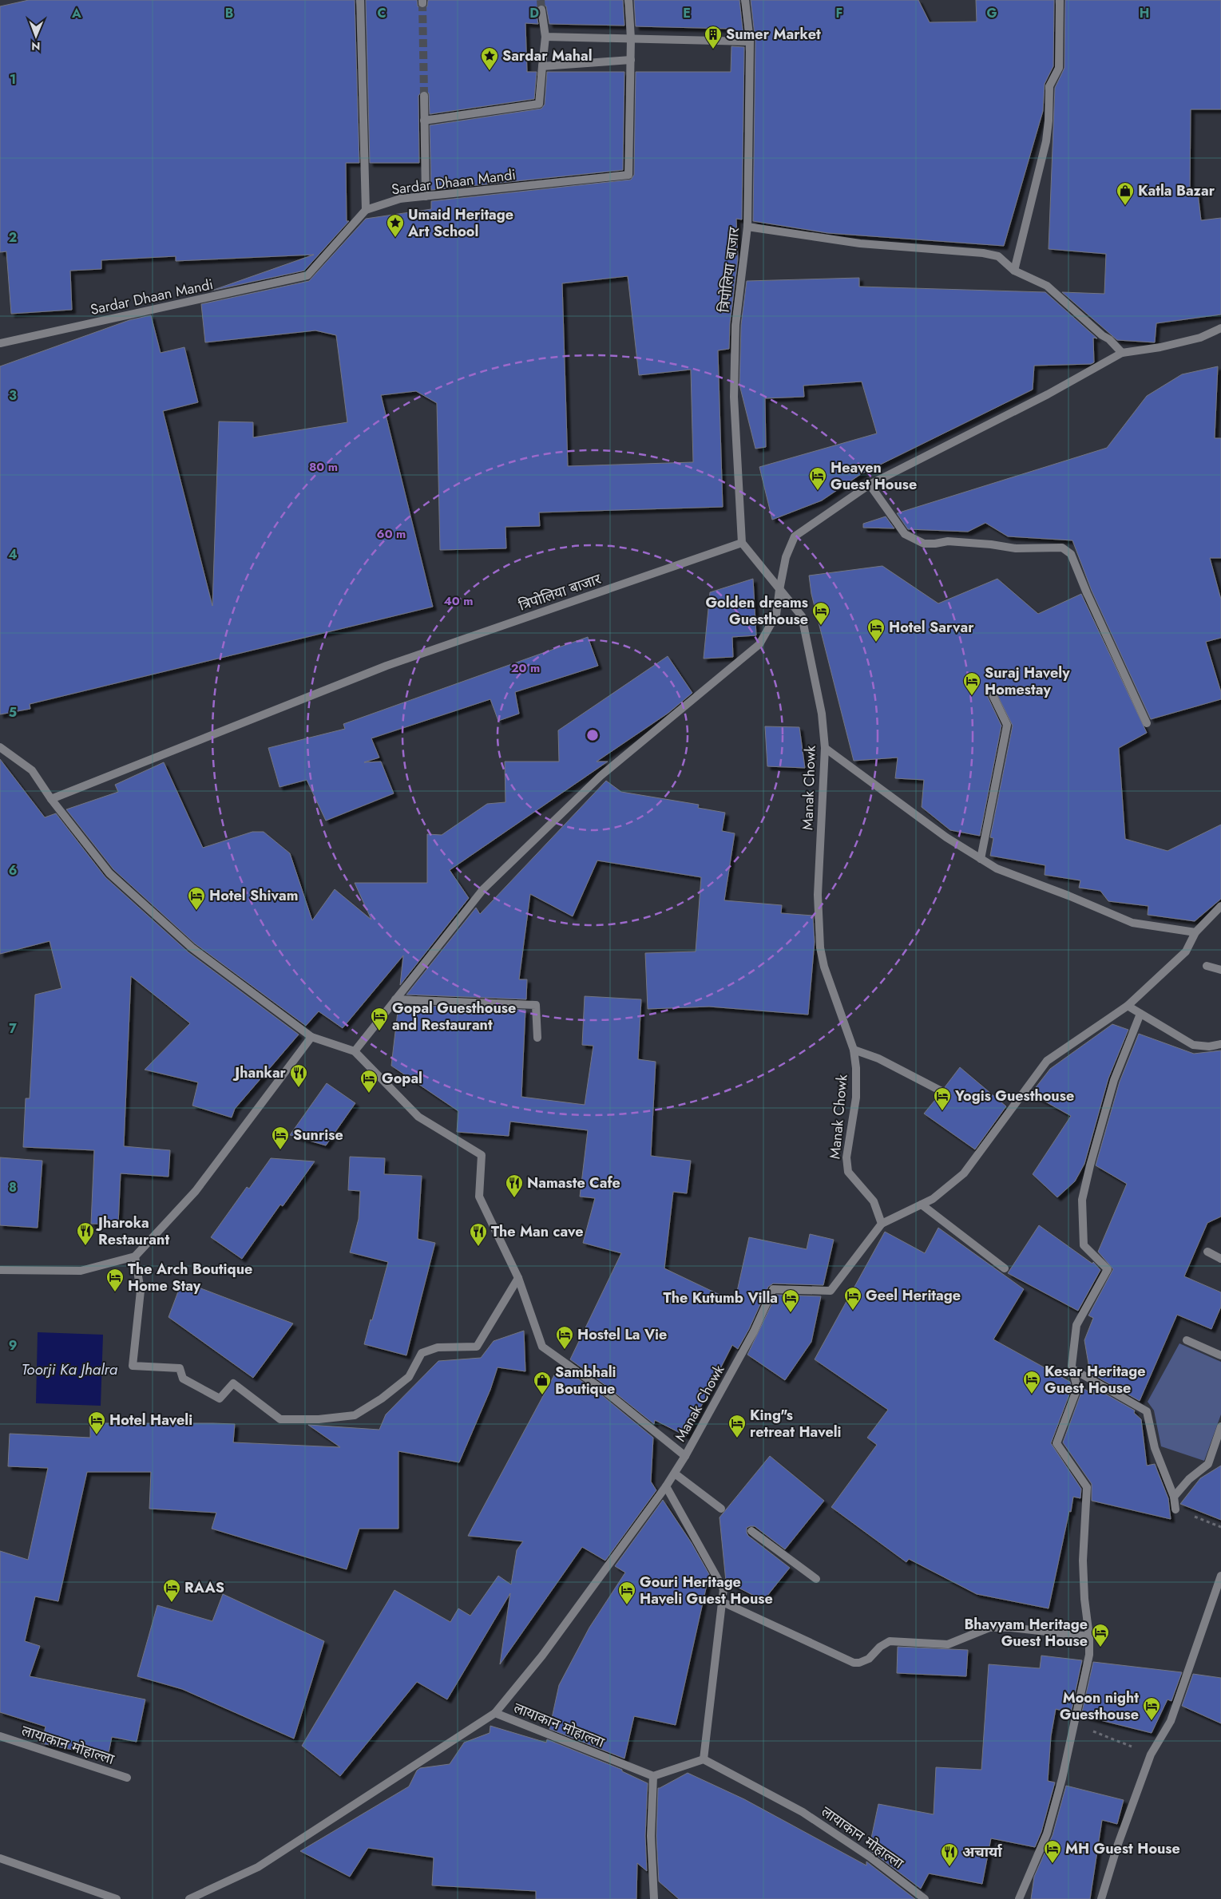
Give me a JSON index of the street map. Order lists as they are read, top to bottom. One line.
{"streets":{"street":["Sardar Dhaan Mandi","त्रिपोलिया बाजार","Manak Chowk","लायाकान मोहाल्ला"]},"water":["Toorji Ka Jhalra"],"places":{"building":["Sumer Market"],"place":["Sardar Mahal","Umaid Heritage Art School"],"shop":["Katla Bazar","Sambhali Boutique"],"hotel":["Heaven Guest House","Golden dreams Guesthouse","Hotel Sarvar","Suraj Havely Homestay","Hotel Shivam","Gopal Guesthouse and Restaurant","Gopal","Yogis Guesthouse","Sunrise","The Arch Boutique Home Stay","Geel Heritage","The Kutumb Villa","Hostel La Vie","Kesar Heritage Guest House","Hotel Haveli","King\"s retreat Haveli","RAAS","Gouri Heritage Haveli Guest House","Bhavyam Heritage Guest House","Moon night Guesthouse","MH Guest House"],"restaurant":["Jhankar","Namaste Cafe","Jharoka Restaurant","The Man cave","अचार्या"]},"north":"bottom","grid":{"columns":["A","B","C","D","E","F","G","H"],"rows":["1","2","3","4","5","6","7","8","9"]},"rings":["80 m","60 m","40 m","20 m"]}
